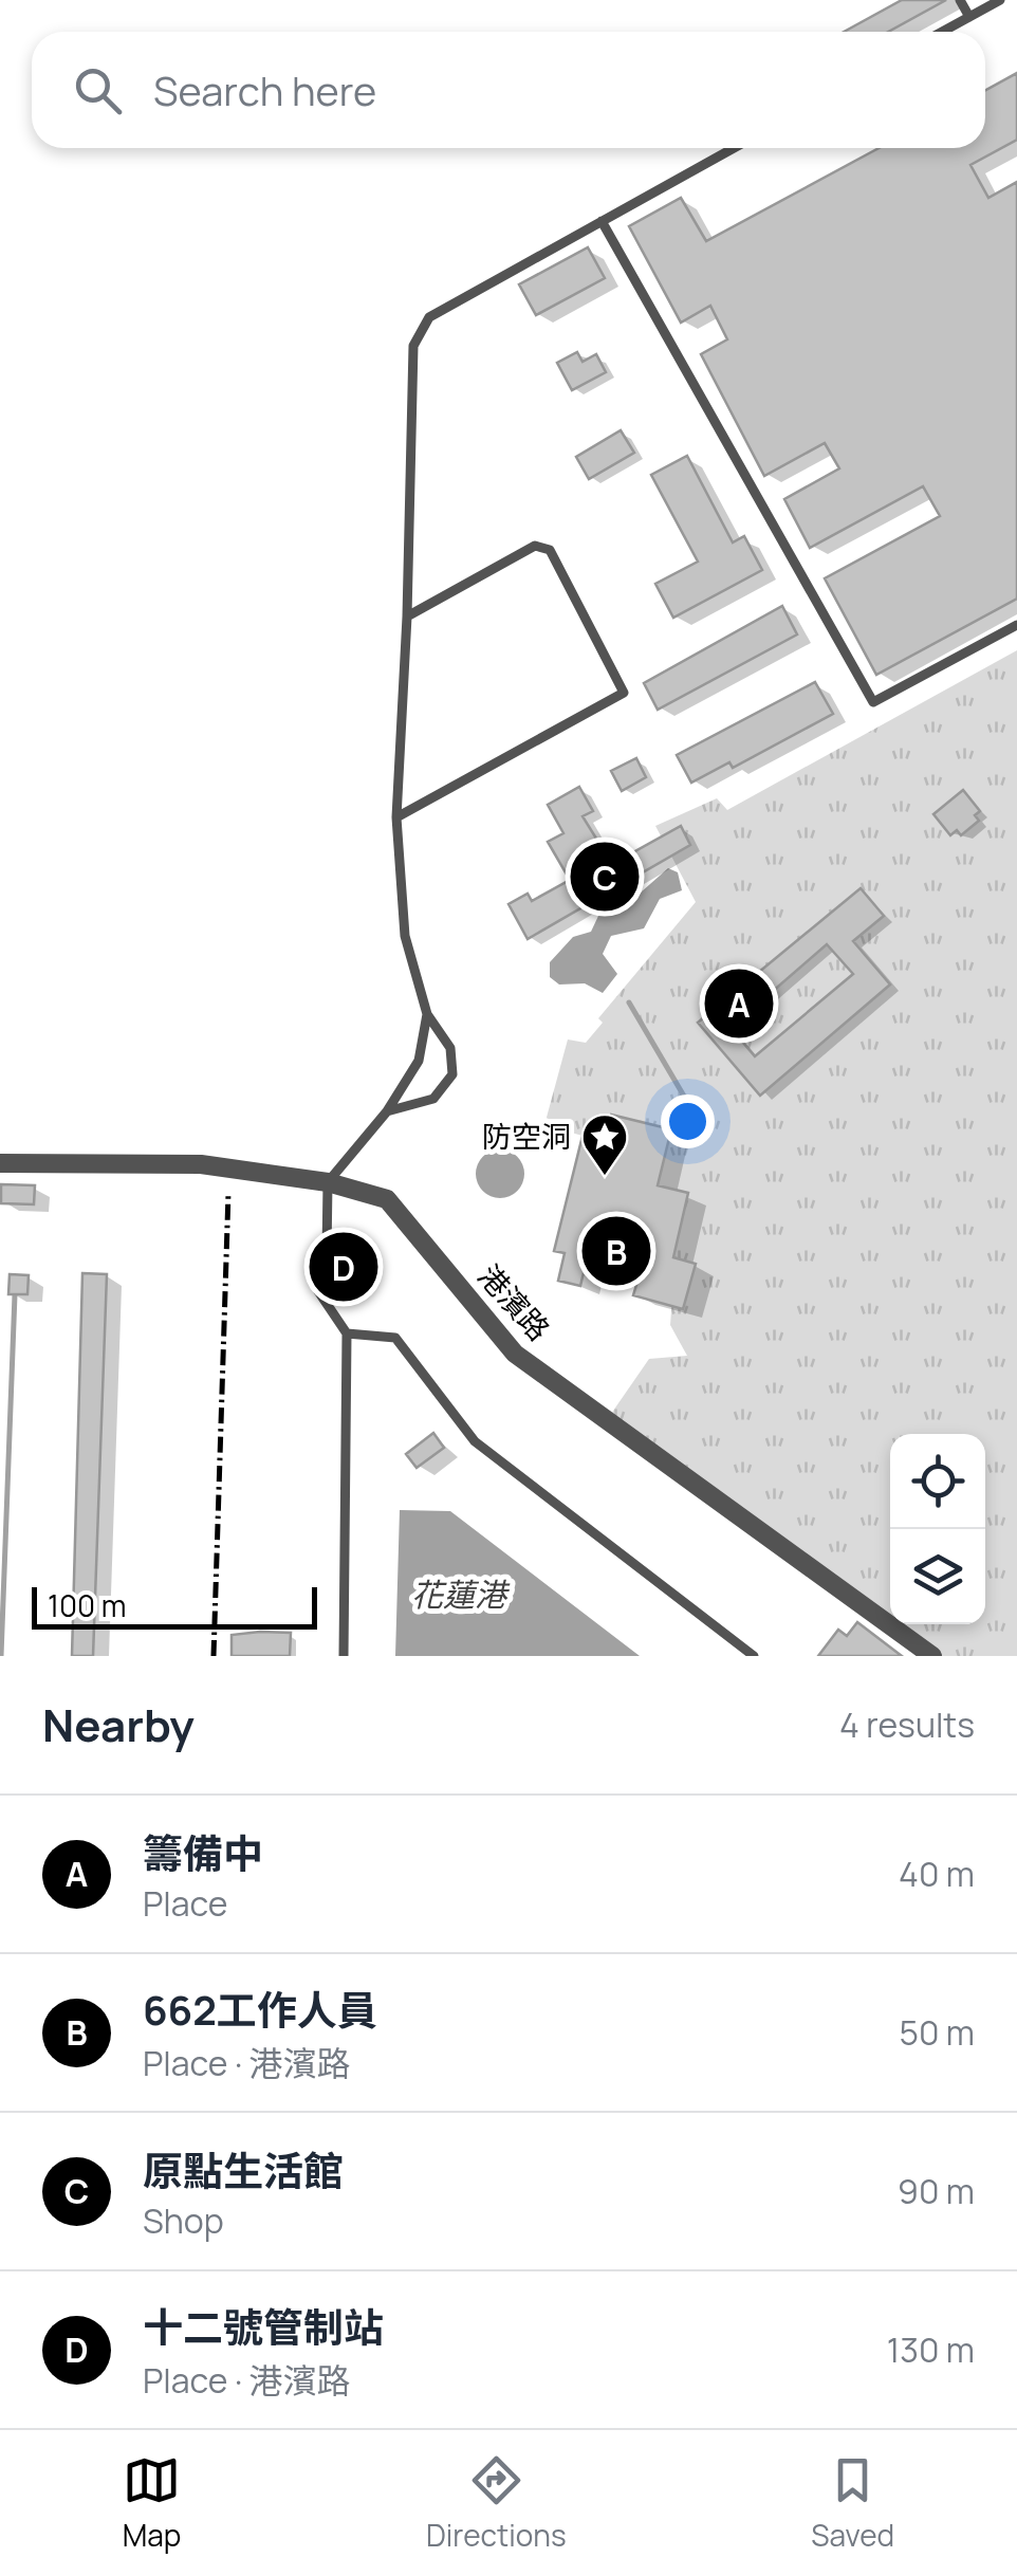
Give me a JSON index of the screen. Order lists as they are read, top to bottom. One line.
{"streets":{"street":["港濱路"]},"water":["花蓮港"],"places":{"place":["防空洞"]},"scale_bar":"100 m","page":{"search":"Search here","pins":["C","A","B","D"],"scale":"100 m","heading":["Nearby","4 results"],"list":[{"mark":"A","name":"籌備中","note":"Place","value":"40 m"},{"mark":"B","name":"662工作人員","note":"Place · 港濱路","value":"50 m"},{"mark":"C","name":"原點生活館","note":"Shop","value":"90 m"},{"mark":"D","name":"十二號管制站","note":"Place · 港濱路","value":"130 m"}],"nav":["Map","Directions","Saved"]}}
